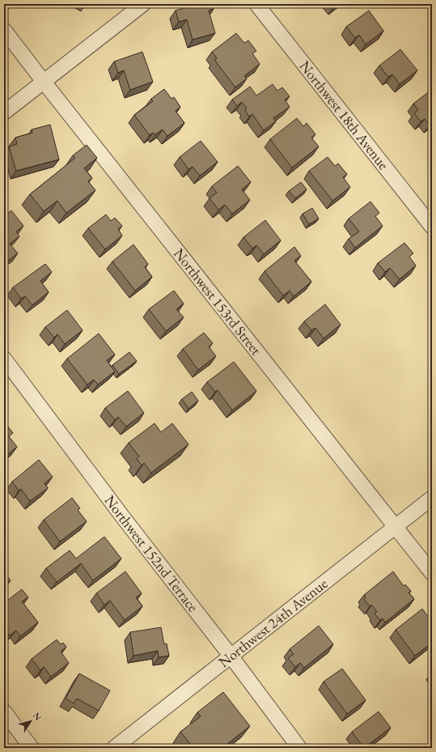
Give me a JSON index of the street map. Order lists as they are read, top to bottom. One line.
{"streets":{"street":["Northwest 18th Avenue","Northwest 153rd Street","Northwest 152nd Terrace","Northwest 24th Avenue"]},"crossings":[["Northwest 153rd Street","Northwest 24th Avenue"],["Northwest 152nd Terrace","Northwest 24th Avenue"]],"north":"top right"}
